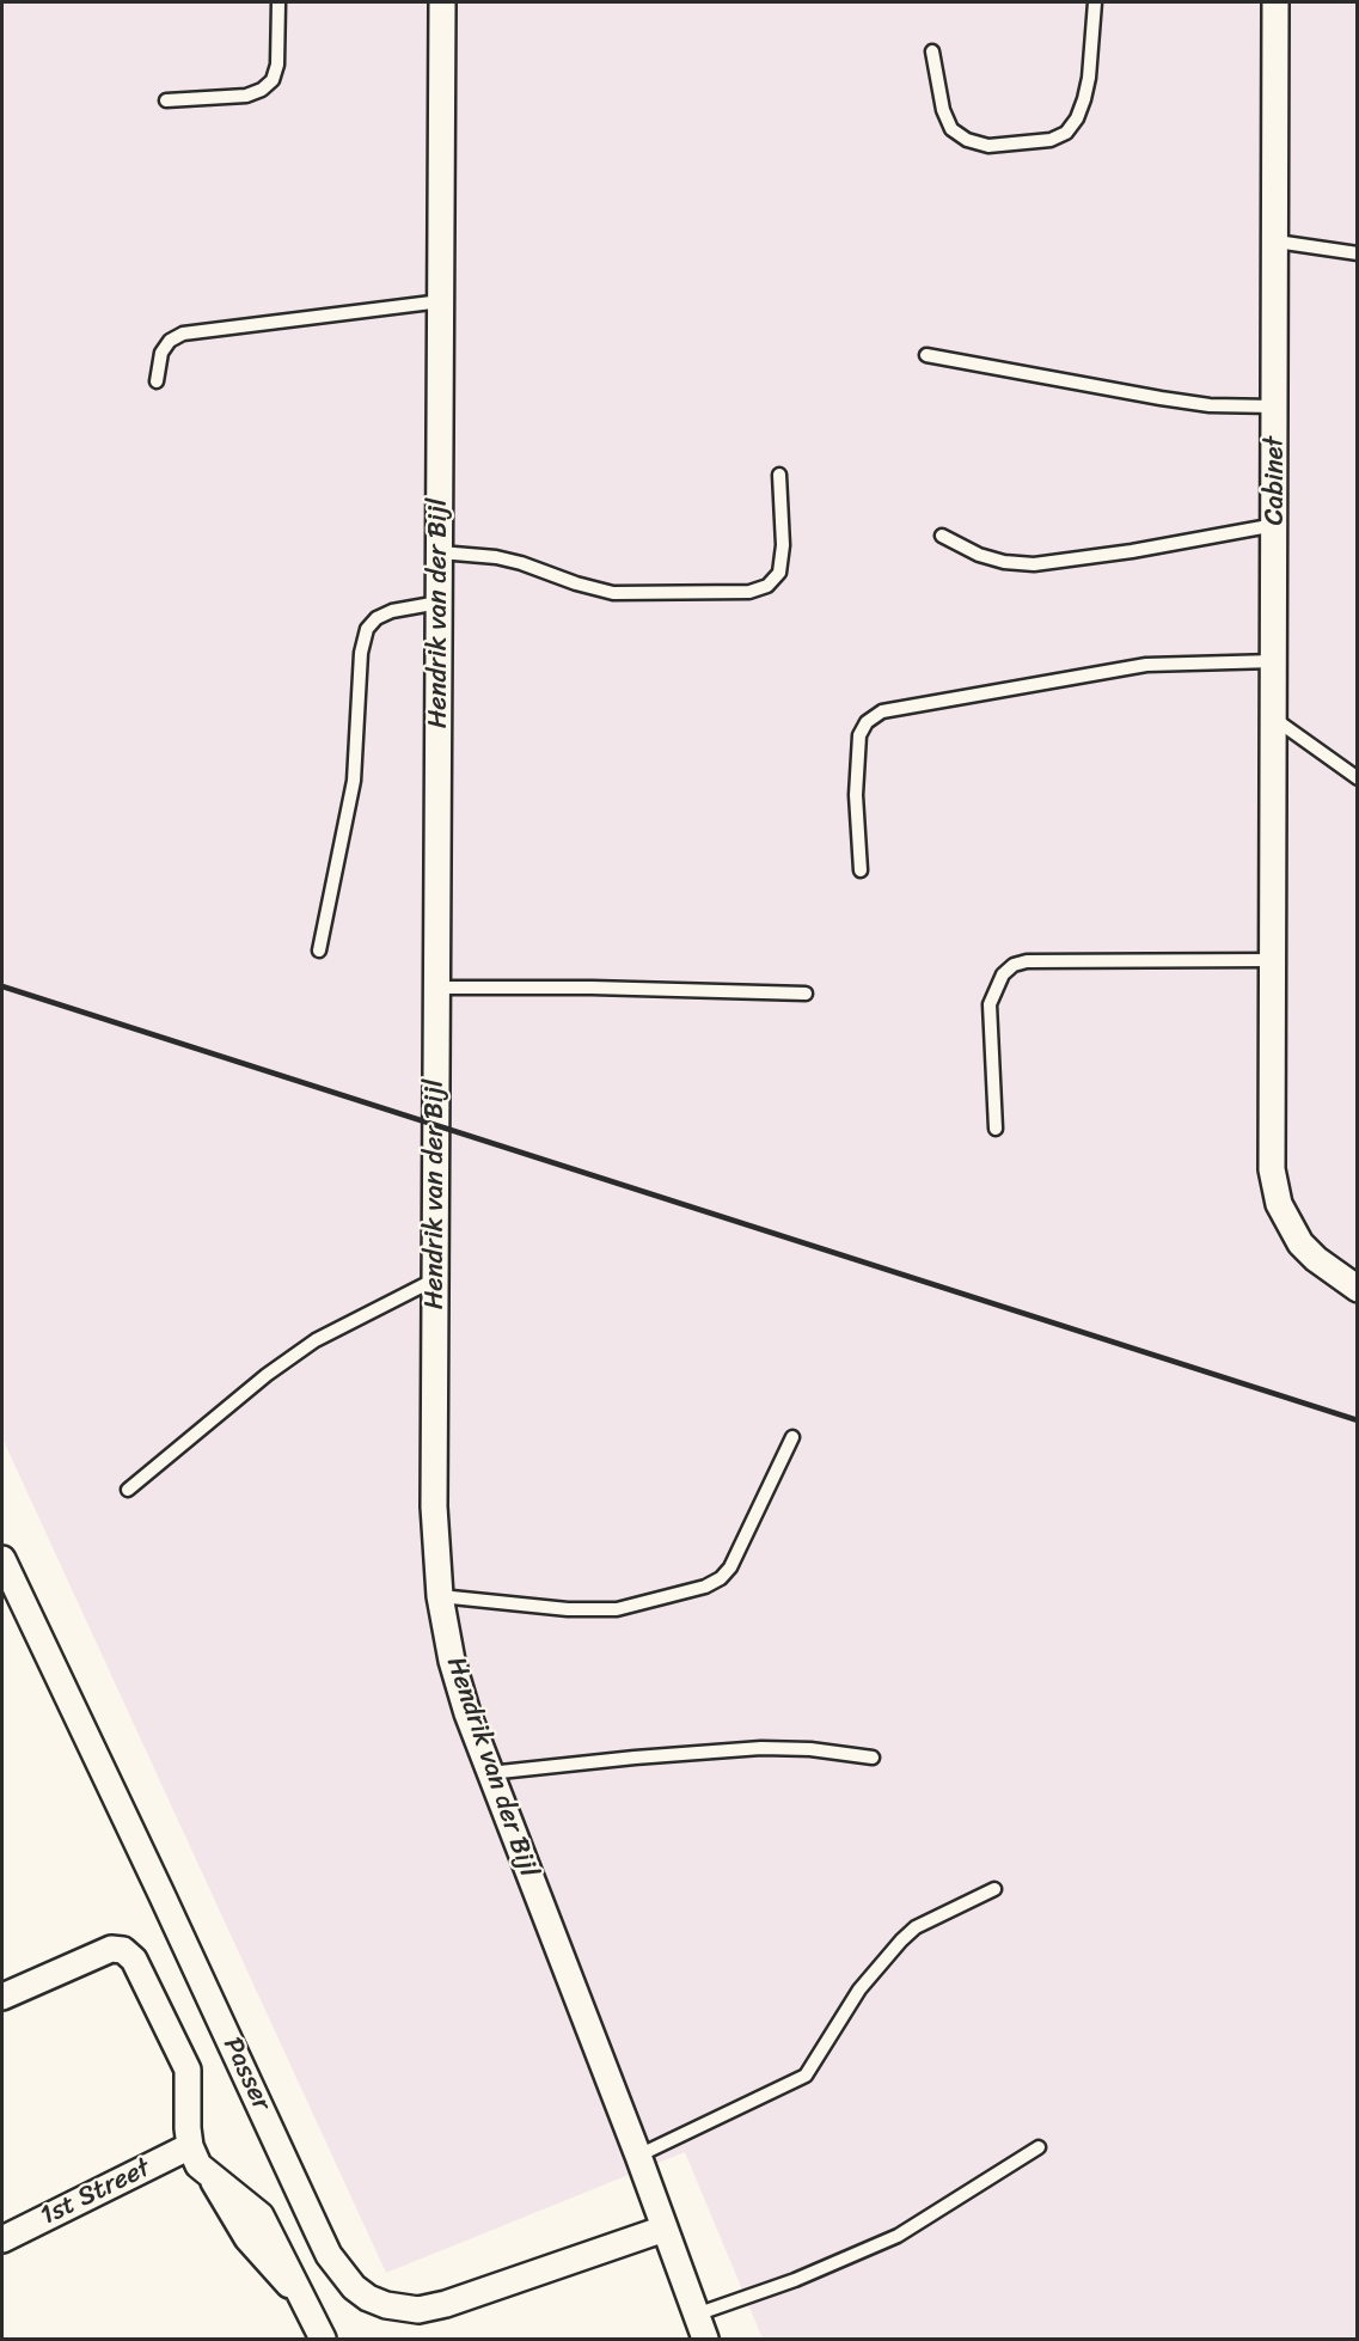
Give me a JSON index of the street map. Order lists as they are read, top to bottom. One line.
{"streets":{"street":["Cabinet","Hendrik van der Bijl","Passer","1st Street"]},"crossings":[["Hendrik van der Bijl","Passer"]]}
